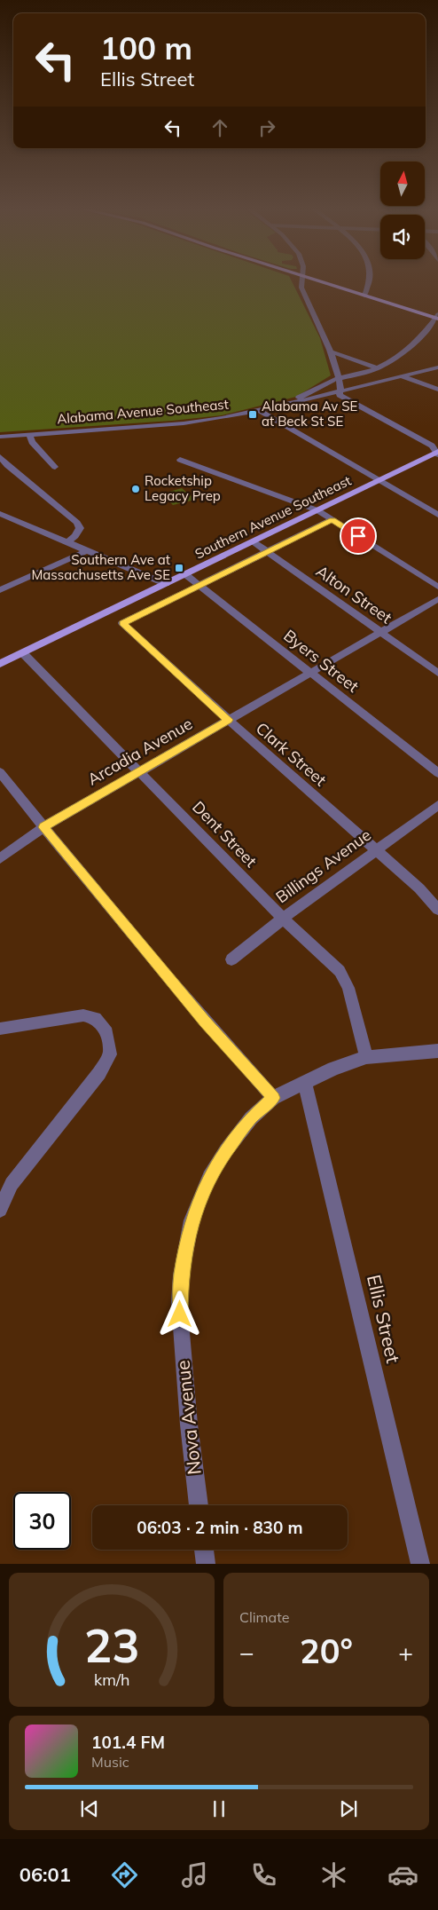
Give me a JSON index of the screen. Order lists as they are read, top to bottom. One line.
{"streets":{"main road":["Southern Avenue Southeast"],"street":["Alabama Avenue Southeast","Alton Street","Byers Street","Arcadia Avenue","Clark Street","Dent Street","Billings Avenue","Ellis Street","Nova Avenue"]},"crossings":[["Southern Avenue Southeast","Alton Street"],["Southern Avenue Southeast","Byers Street"],["Southern Avenue Southeast","Dent Street"],["Alton Street","Arcadia Avenue"],["Byers Street","Arcadia Avenue"],["Byers Street","Clark Street"],["Arcadia Avenue","Clark Street"],["Arcadia Avenue","Dent Street"],["Clark Street","Billings Avenue"],["Dent Street","Billings Avenue"],["Dent Street","Nova Avenue"],["Ellis Street","Nova Avenue"]],"places":{"transit":["Alabama Av SE at Beck St SE","Southern Ave at Massachusetts Ave SE"],"other":["Rocketship Legacy Prep"]},"north":"top","page":{"turn":["100 m","Ellis Street"],"limit":"30","trip":"06:03 · 2 min · 830 m","tile":"Climate","heat":["−","20°","+"],"song":["101.4 FM","Music"],"tabs":"06:01","gauge":["23","km/h"]}}
